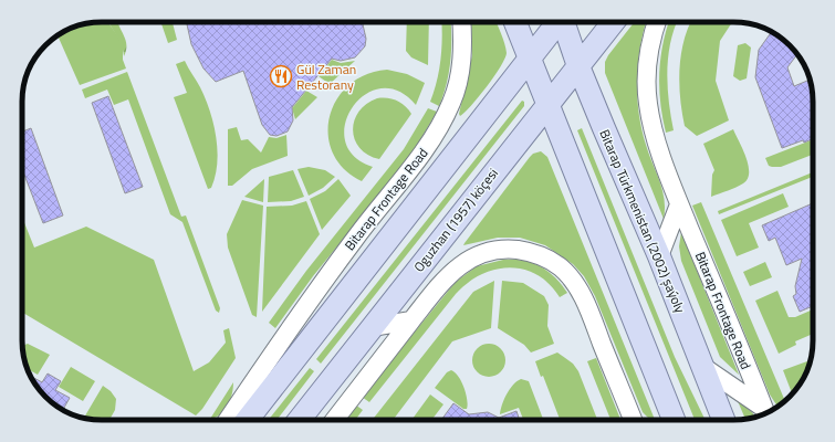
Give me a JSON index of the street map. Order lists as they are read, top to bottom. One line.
{"streets":{"main road":["Oguzhan (1957) köçesi","Bitarap Türkmenistan (2002) şaýoly"],"street":["Bitarap Frontage Road"]},"crossings":[["Oguzhan (1957) köçesi","Bitarap Türkmenistan (2002) şaýoly"]],"places":{"restaurant":["Gül Zaman Restorany"]}}
